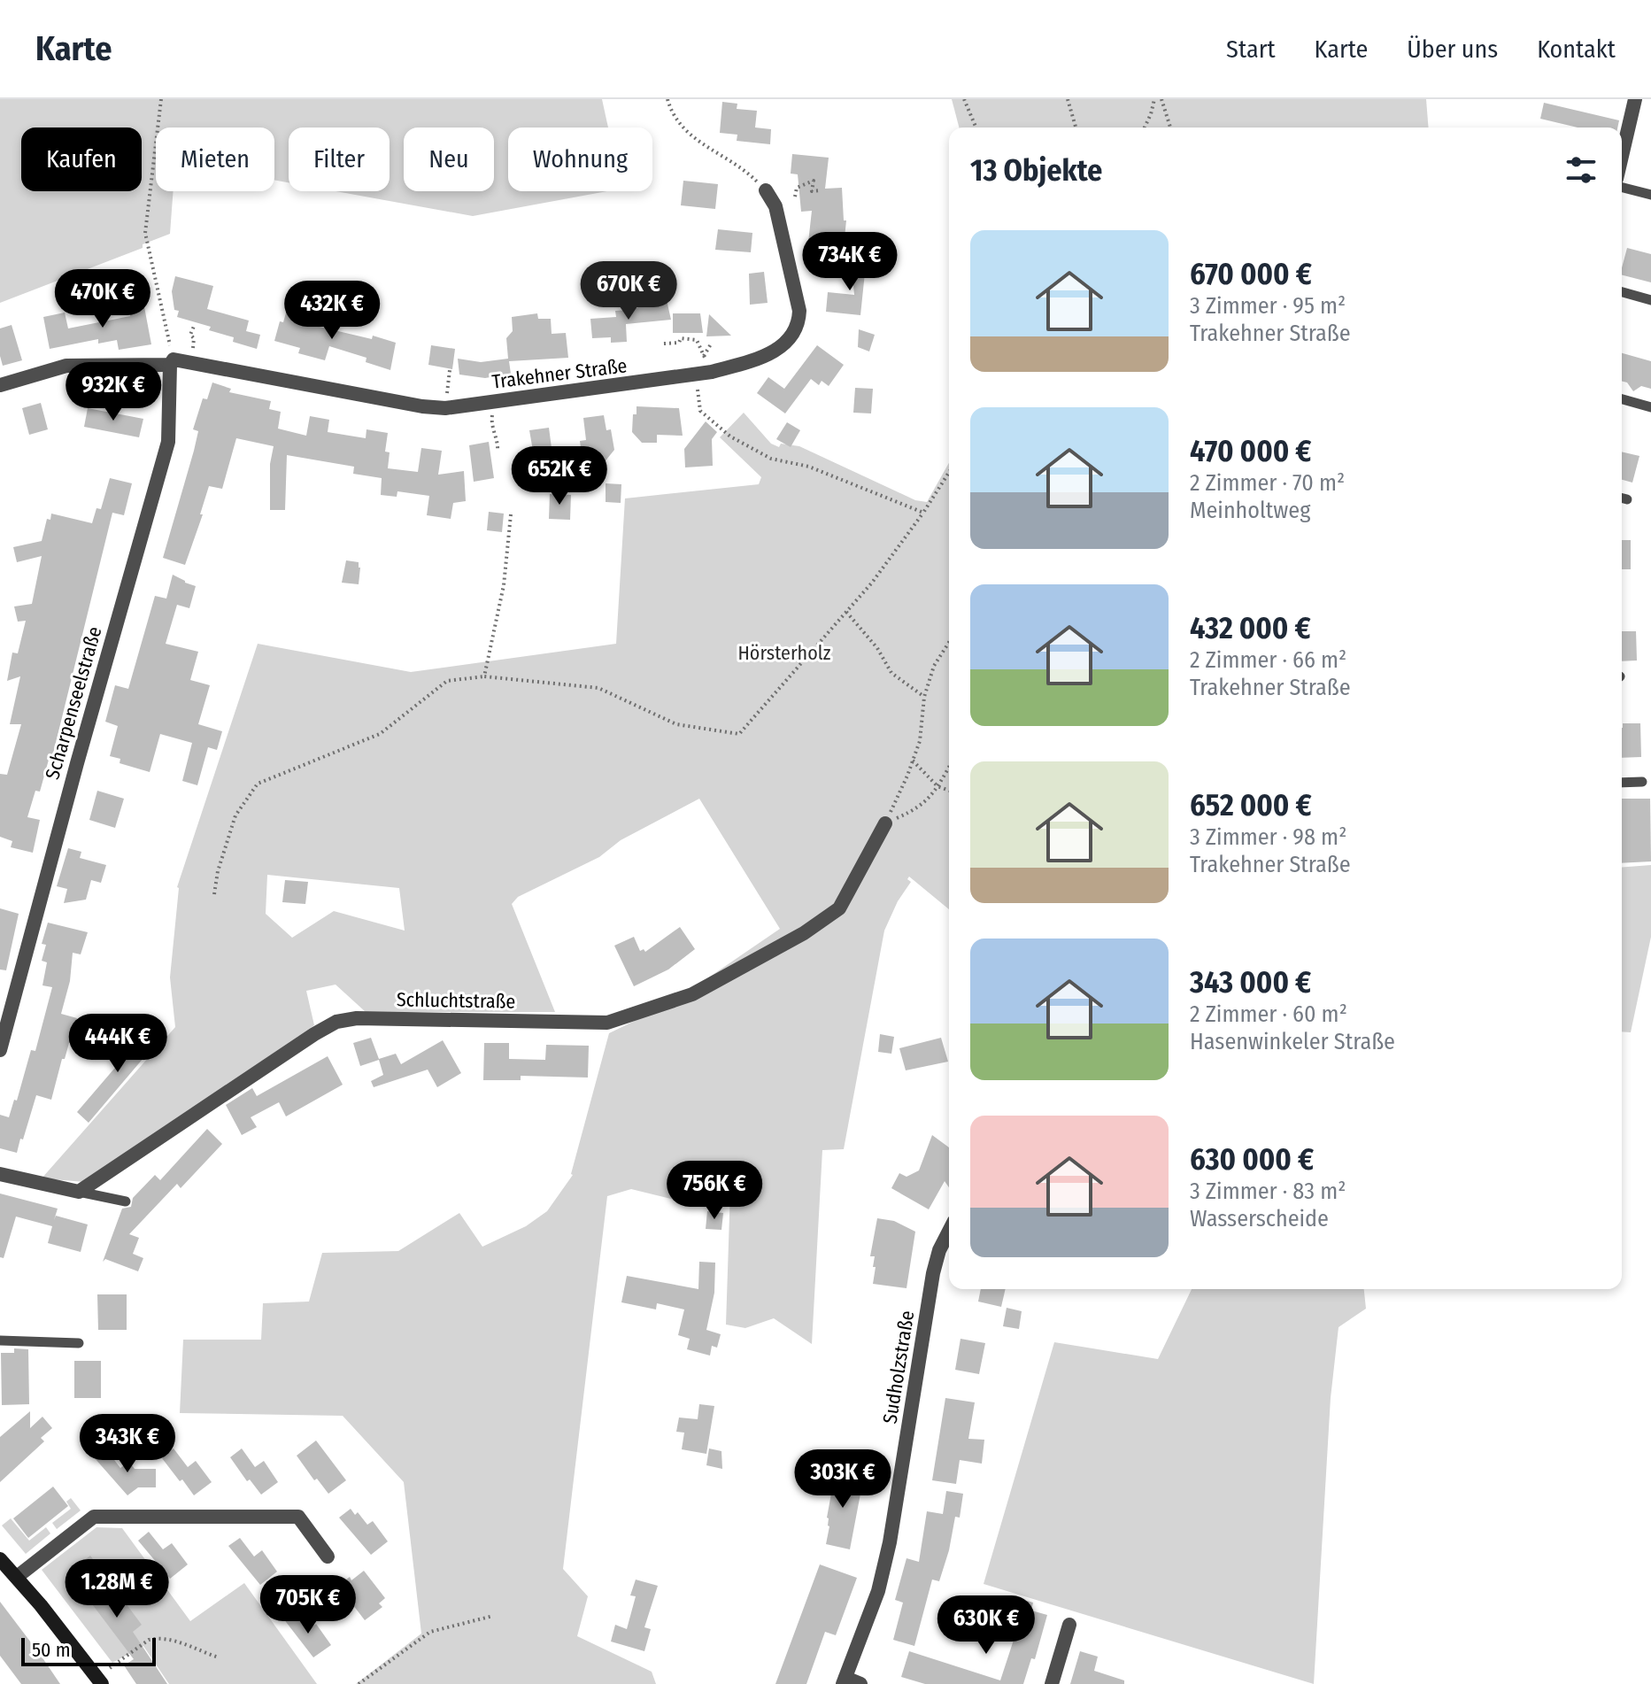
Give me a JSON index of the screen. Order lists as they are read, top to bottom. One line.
{"streets":{"street":["Trakehner Straße","Scharpenseelstraße","Schluchtstraße","Sudholzstraße"]},"crossings":[["Trakehner Straße","Scharpenseelstraße"]],"parks":["Hörsterholz"],"scale_bar":"50 m","page":{"header":"Karte","nav":["Start","Karte","Über uns","Kontakt"],"chip":["Kaufen","Mieten","Filter","Neu","Wohnung"],"heading":"13 Objekte","list":[{"name":"670 000 €","note":"3 Zimmer · 95 m² · Trakehner Straße"},{"name":"470 000 €","note":"2 Zimmer · 70 m² · Meinholtweg"},{"name":"432 000 €","note":"2 Zimmer · 66 m² · Trakehner Straße"},{"name":"652 000 €","note":"3 Zimmer · 98 m² · Trakehner Straße"},{"name":"343 000 €","note":"2 Zimmer · 60 m² · Hasenwinkeler Straße"},{"name":"630 000 €","note":"3 Zimmer · 83 m² · Wasserscheide"}],"price":["734K €","670K €","470K €","432K €","932K €","652K €","444K €","756K €","343K €","303K €","1.28M €","705K €","630K €"],"scale":"50 m"}}
